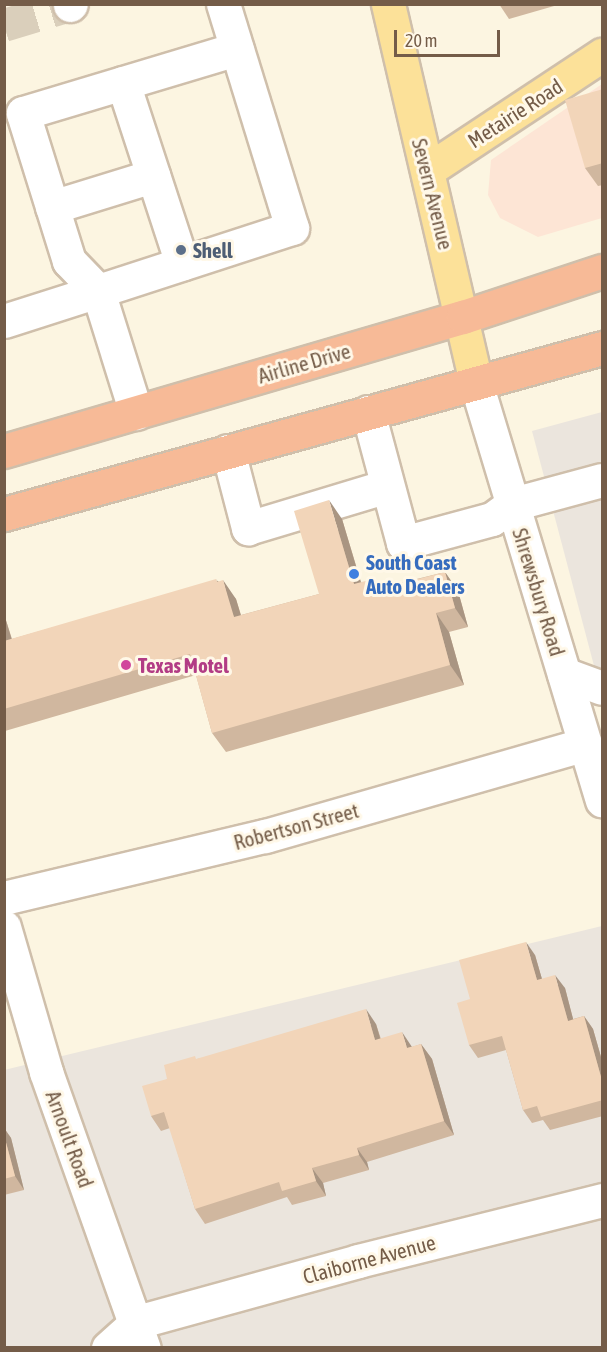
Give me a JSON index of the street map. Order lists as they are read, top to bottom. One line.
{"streets":{"highway":["Airline Drive"],"main road":["Metairie Road","Severn Avenue"],"street":["Shrewsbury Road","Robertson Street","Arnoult Road","Claiborne Avenue"]},"crossings":[["Metairie Road","Severn Avenue"],["Severn Avenue","Airline Drive"],["Severn Avenue","Shrewsbury Road"],["Shrewsbury Road","Robertson Street"],["Arnoult Road","Claiborne Avenue"]],"places":["Shell","South Coast Auto Dealers","Texas Motel"],"scale_bar":"20 m"}
